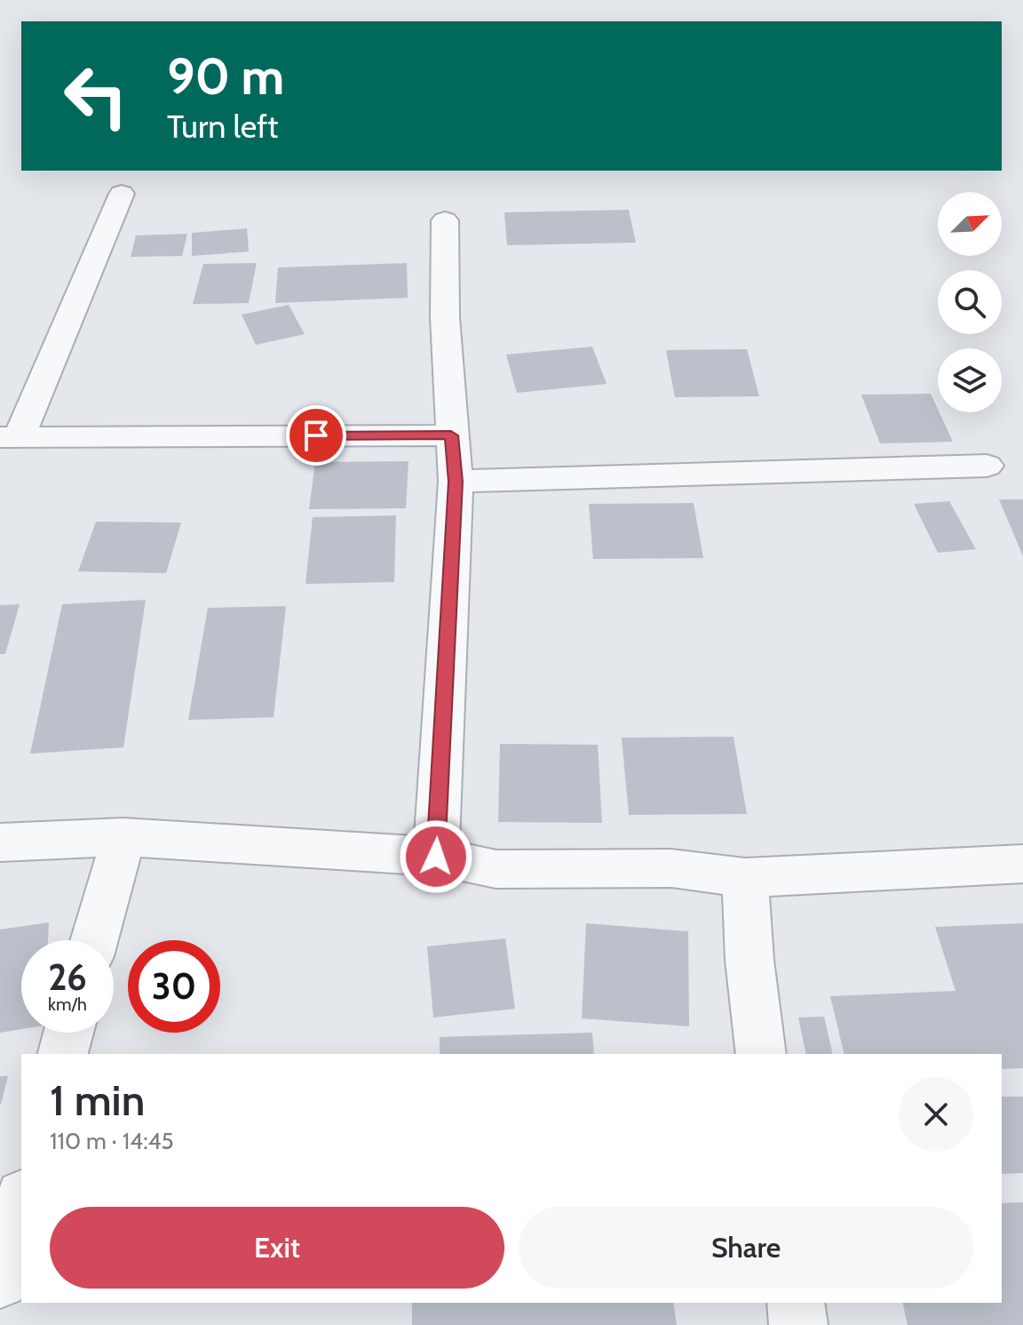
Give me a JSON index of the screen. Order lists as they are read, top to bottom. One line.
{"north":"top right","page":{"turn":["90 m","Turn left"],"speed":"26 km/h","limit":"30","heading":["1 min","110 m · 14:45"],"buttons":["Exit","Share"]}}
